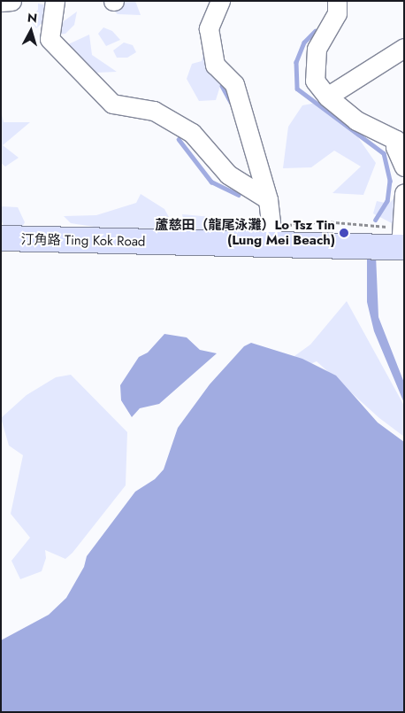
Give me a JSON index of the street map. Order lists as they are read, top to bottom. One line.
{"streets":{"main road":["汀角路 Ting Kok Road"]},"places":["蘆慈田（龍尾泳灘）Lo Tsz Tin (Lung Mei Beach)"],"north":"top"}
